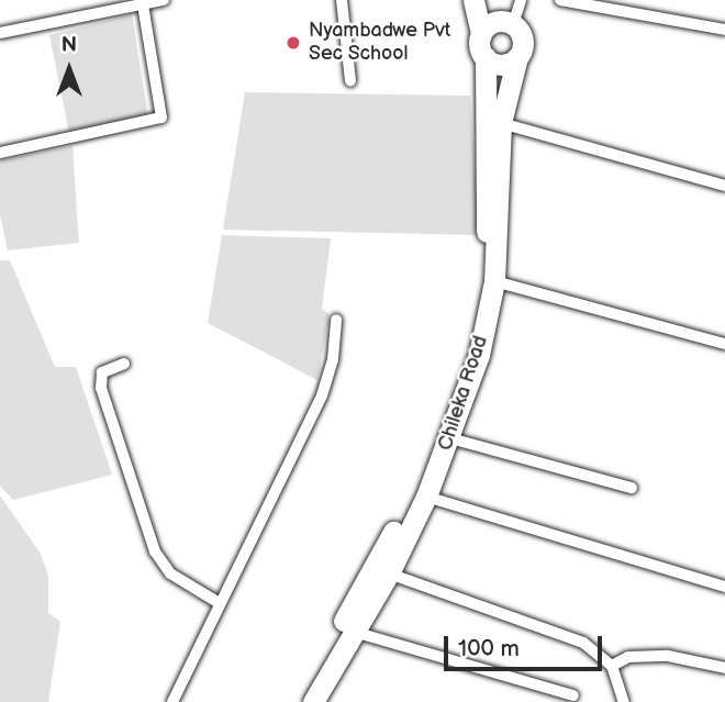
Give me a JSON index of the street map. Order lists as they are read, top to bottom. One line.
{"streets":{"highway":["Chileka Road"]},"places":["Nyambadwe Pvt Sec School"],"scale_bar":"100 m","north":"top"}
